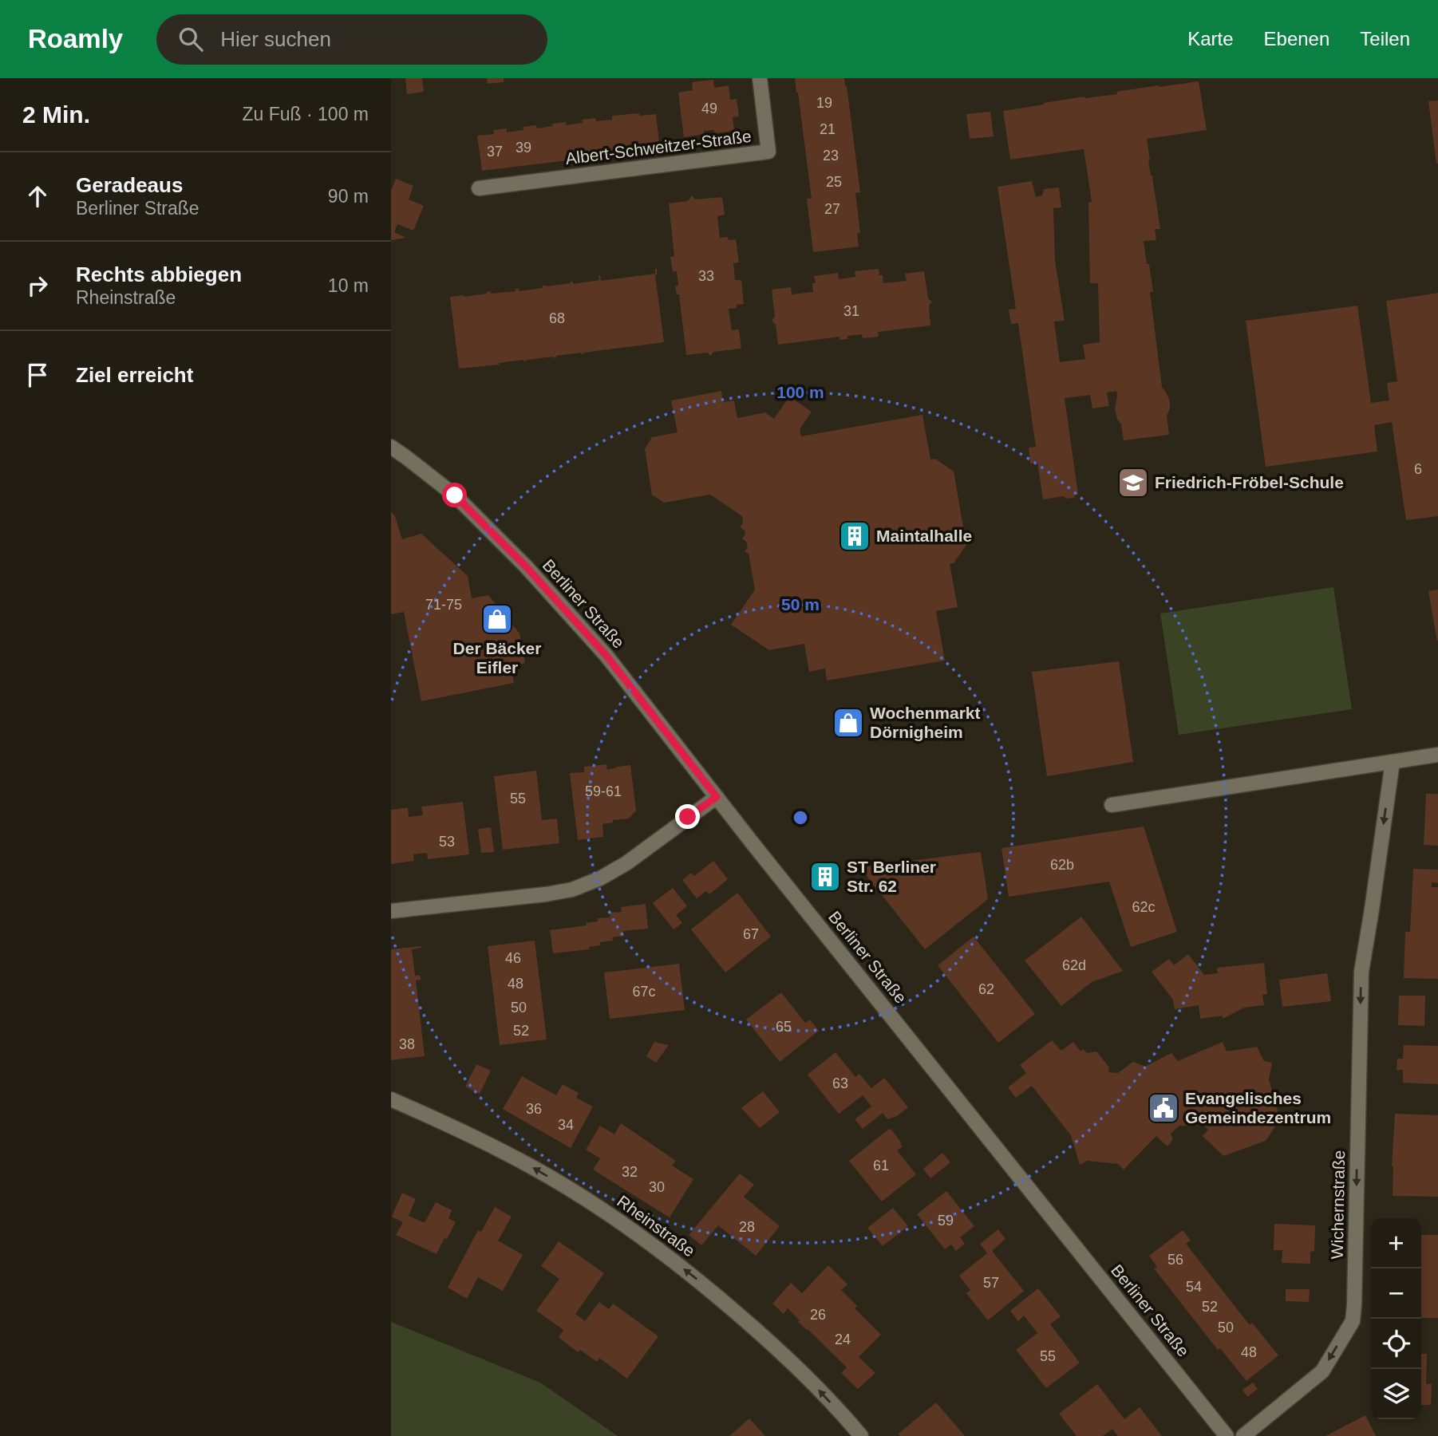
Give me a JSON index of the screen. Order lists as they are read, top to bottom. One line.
{"streets":{"street":["Albert-Schweitzer-Straße","Berliner Straße","Wichernstraße","Rheinstraße"]},"one_way":["Wichernstraße","Rheinstraße"],"places":{"school or university":["Friedrich-Fröbel-Schule"],"building":["Maintalhalle","ST Berliner Str. 62"],"shop":["Der Bäcker Eifler","Wochenmarkt Dörnigheim"],"public building":["Evangelisches Gemeindezentrum"]},"house_numbers":["19","49","21","39","37","23","25","27","33","31","68","6","71-75","59-61","55","53","62b","62c","67","46","62d","48","62","67c","50","65","52","38","63","36","34","61","32","30","59","28","56","57","54","52","26","50","24","48","55"],"page":{"header":"Roamly","search":"Hier suchen","nav":["Karte","Ebenen","Teilen"],"heading":["2 Min.","Zu Fuß · 100 m"],"list":[["Geradeaus","Berliner Straße","90 m"],["Rechts abbiegen","Rheinstraße","10 m"],"Ziel erreicht"],"map_buttons":["+","−"]},"rings":["100 m","50 m"]}
